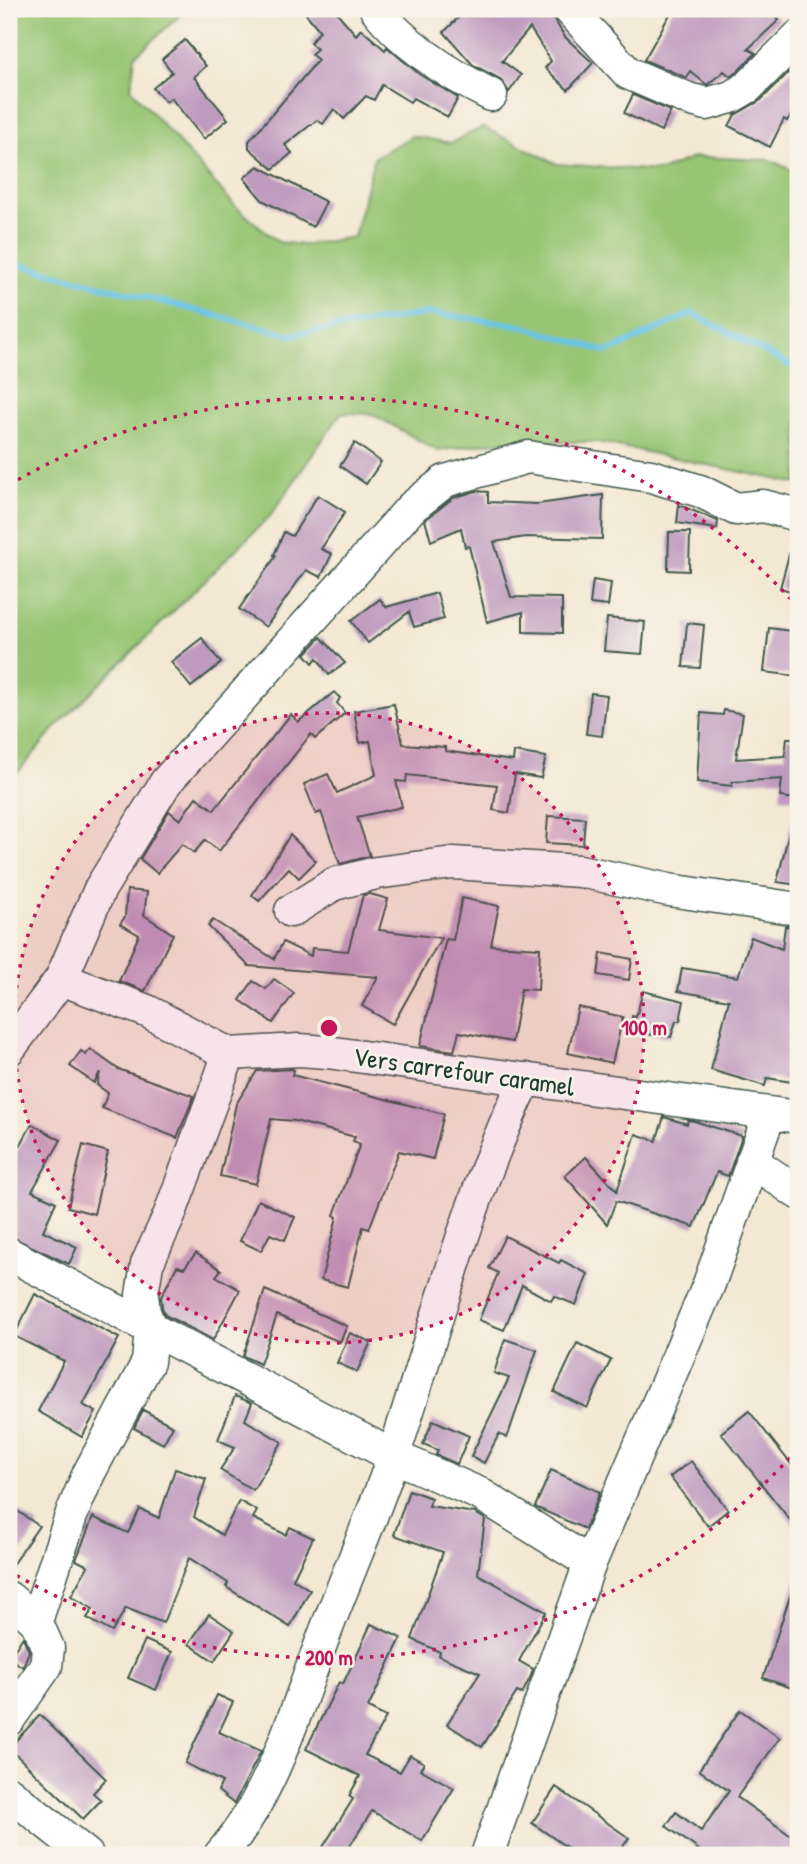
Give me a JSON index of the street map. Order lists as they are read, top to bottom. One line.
{"streets":{"street":["Vers carrefour caramel"]},"rings":["100 m","200 m"]}
